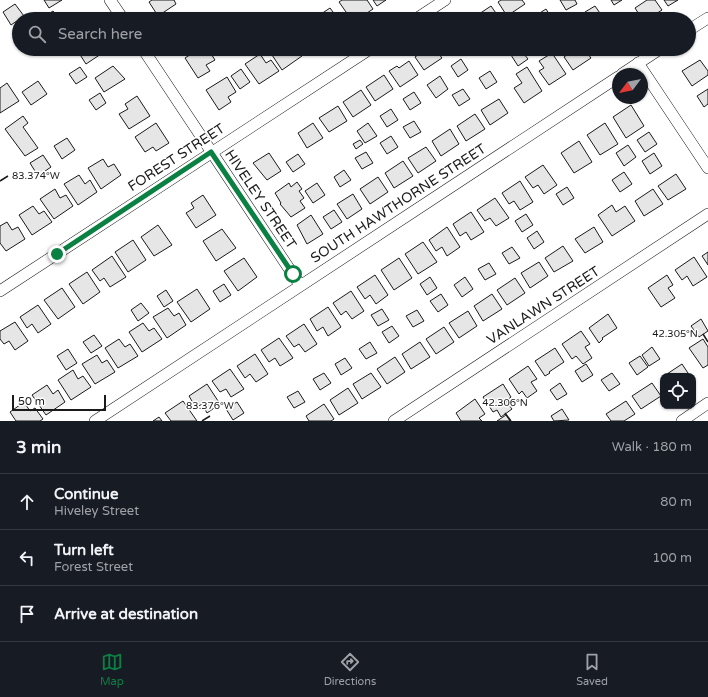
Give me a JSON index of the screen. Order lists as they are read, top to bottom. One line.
{"streets":{"street":["FOREST STREET","HIVELEY STREET","SOUTH HAWTHORNE STREET","VANLAWN STREET"]},"crossings":[["FOREST STREET","HIVELEY STREET"],["HIVELEY STREET","SOUTH HAWTHORNE STREET"]],"scale_bar":"50 m","north":"bottom left","page":{"search":"Search here","scale":"50 m","heading":["3 min","Walk · 180 m"],"list":[["Continue","Hiveley Street","80 m"],["Turn left","Forest Street","100 m"],"Arrive at destination"],"nav":["Map","Directions","Saved"]},"coordinates":["83.374°W","42.305°N","42.306°N","83.376°W"]}
